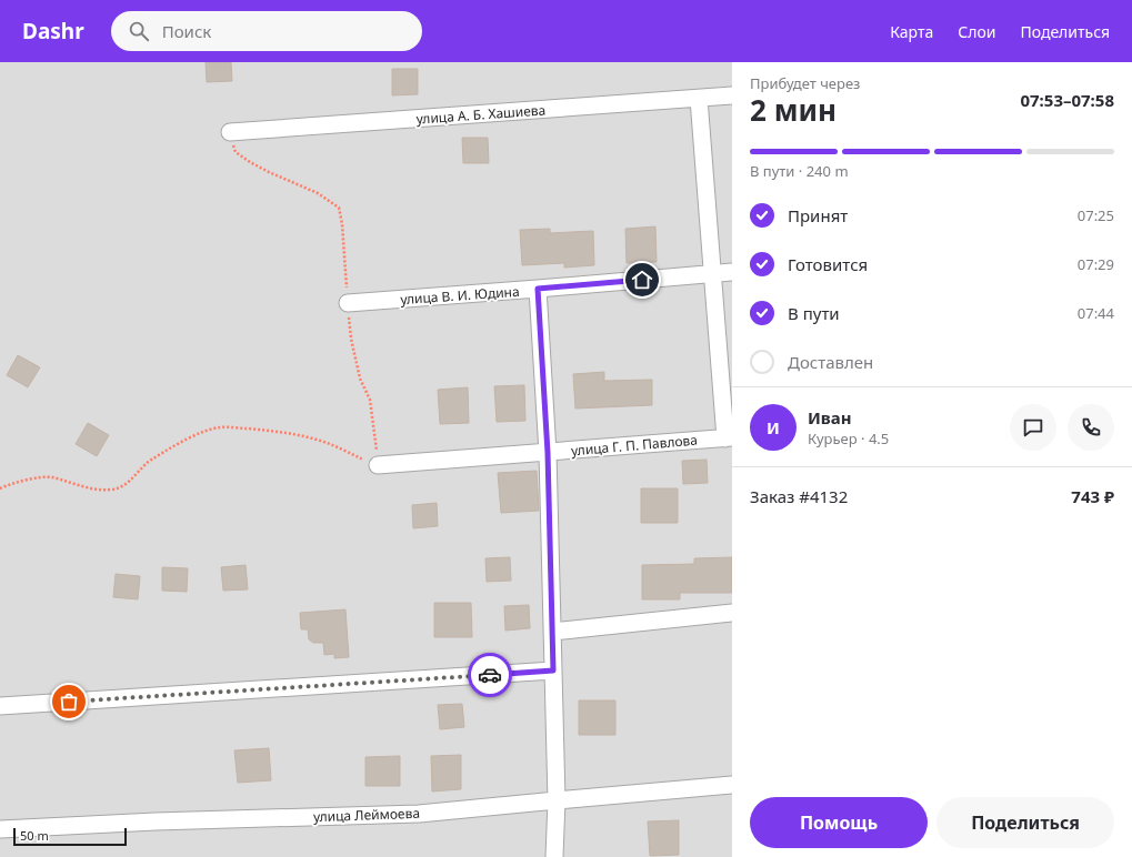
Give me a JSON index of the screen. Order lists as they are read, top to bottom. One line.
{"streets":{"street":["улица А. Б. Хашиева","улица В. И. Юдина","улица Г. П. Павлова","улица Леймоева"]},"scale_bar":"50 m","page":{"header":"Dashr","search":"Поиск","nav":["Карта","Слои","Поделиться"],"heading":["2 мин","Прибудет через","07:53–07:58"],"panel":["Иван","Курьер · 4.5","Заказ #4132","743 ₽"],"bar":"В пути · 240 m","list":[["Принят","07:25"],["Готовится","07:29"],["В пути","07:44"],"Доставлен"],"round":"И","buttons":["Помощь","Поделиться"],"scale":"50 m"}}
